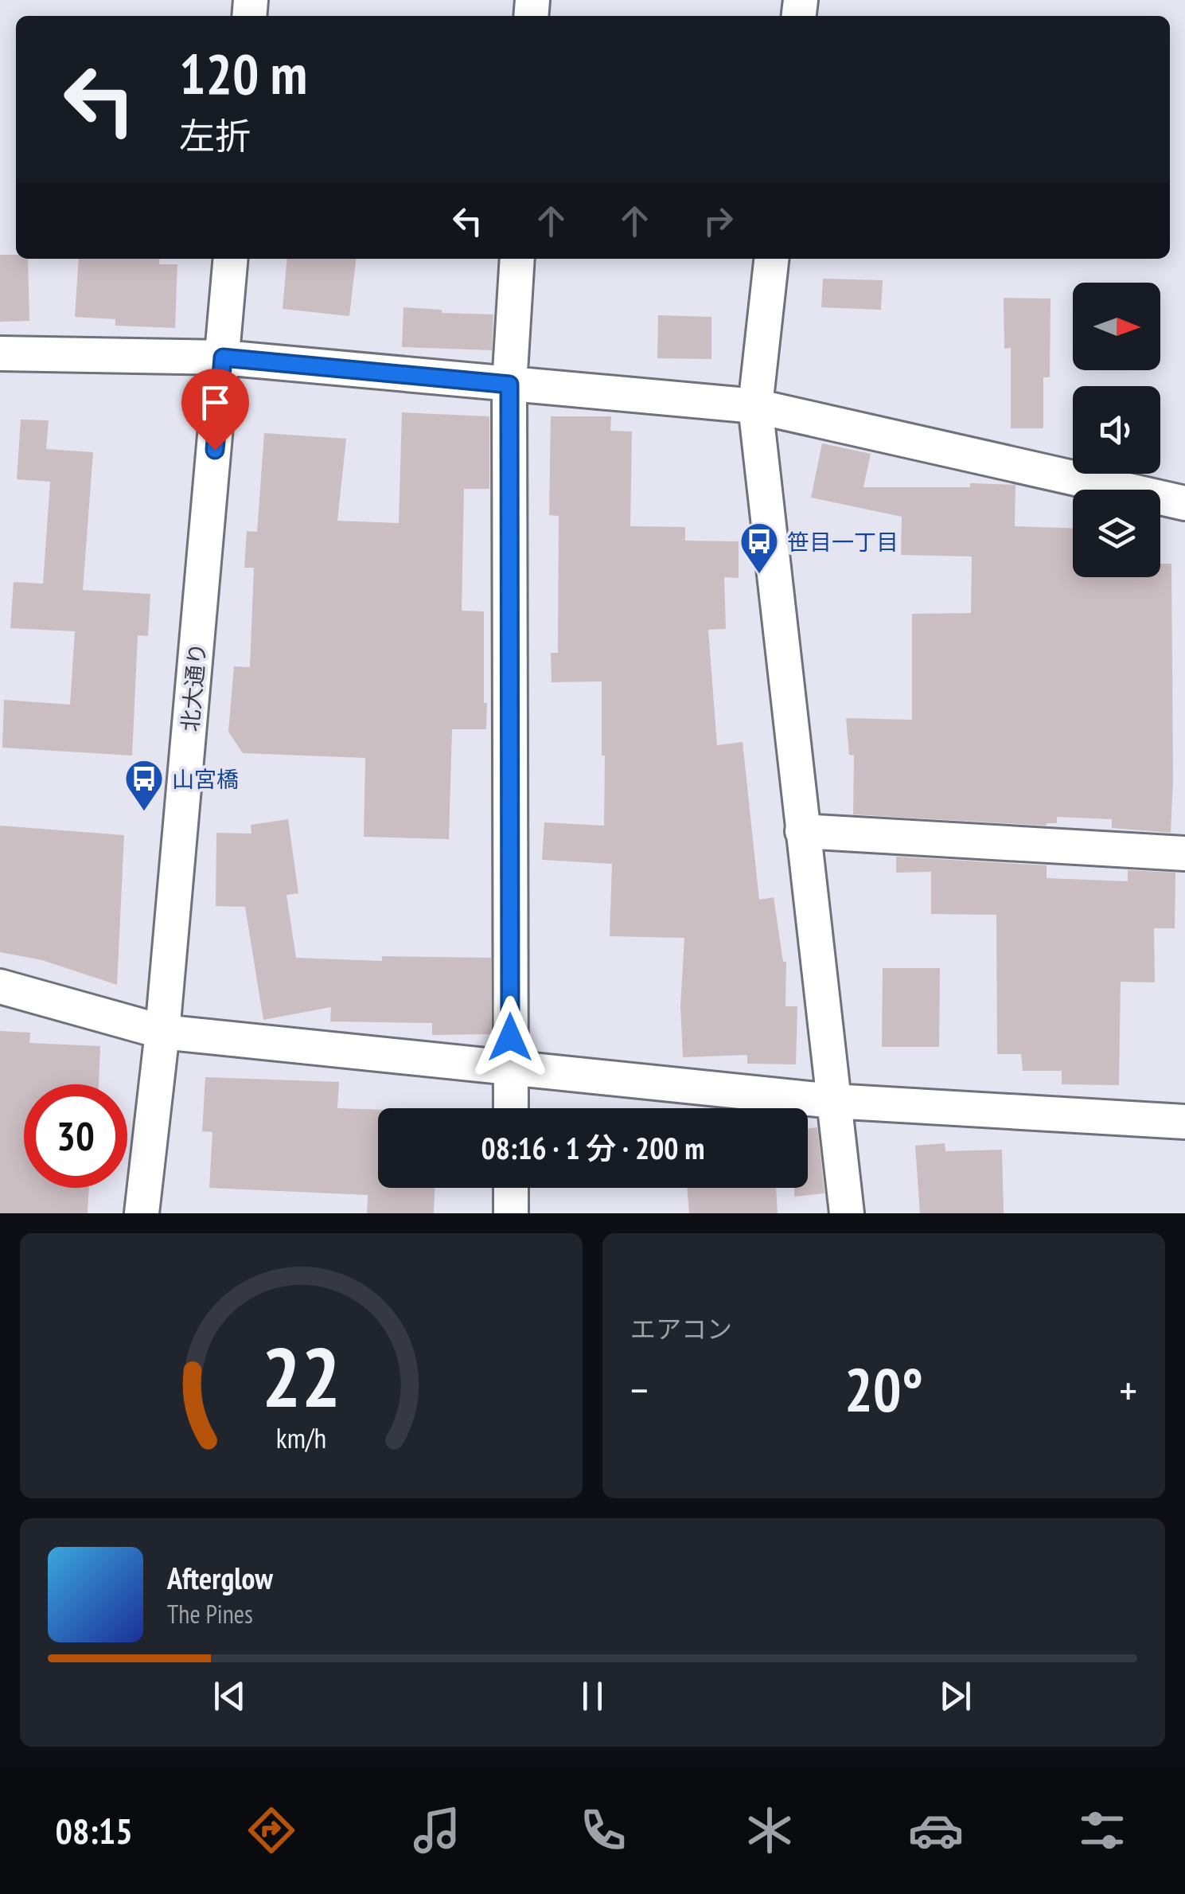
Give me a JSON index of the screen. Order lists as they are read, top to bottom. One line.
{"streets":{"street":["北大通り"]},"places":{"bus stop":["笹目一丁目","山宮橋"]},"north":"right","page":{"turn":["120 m","左折"],"limit":"30","trip":"08:16 · 1 分 · 200 m","tile":"エアコン","heat":["−","20°","+"],"song":["Afterglow","The Pines"],"tabs":"08:15","gauge":["22","km/h"]}}
